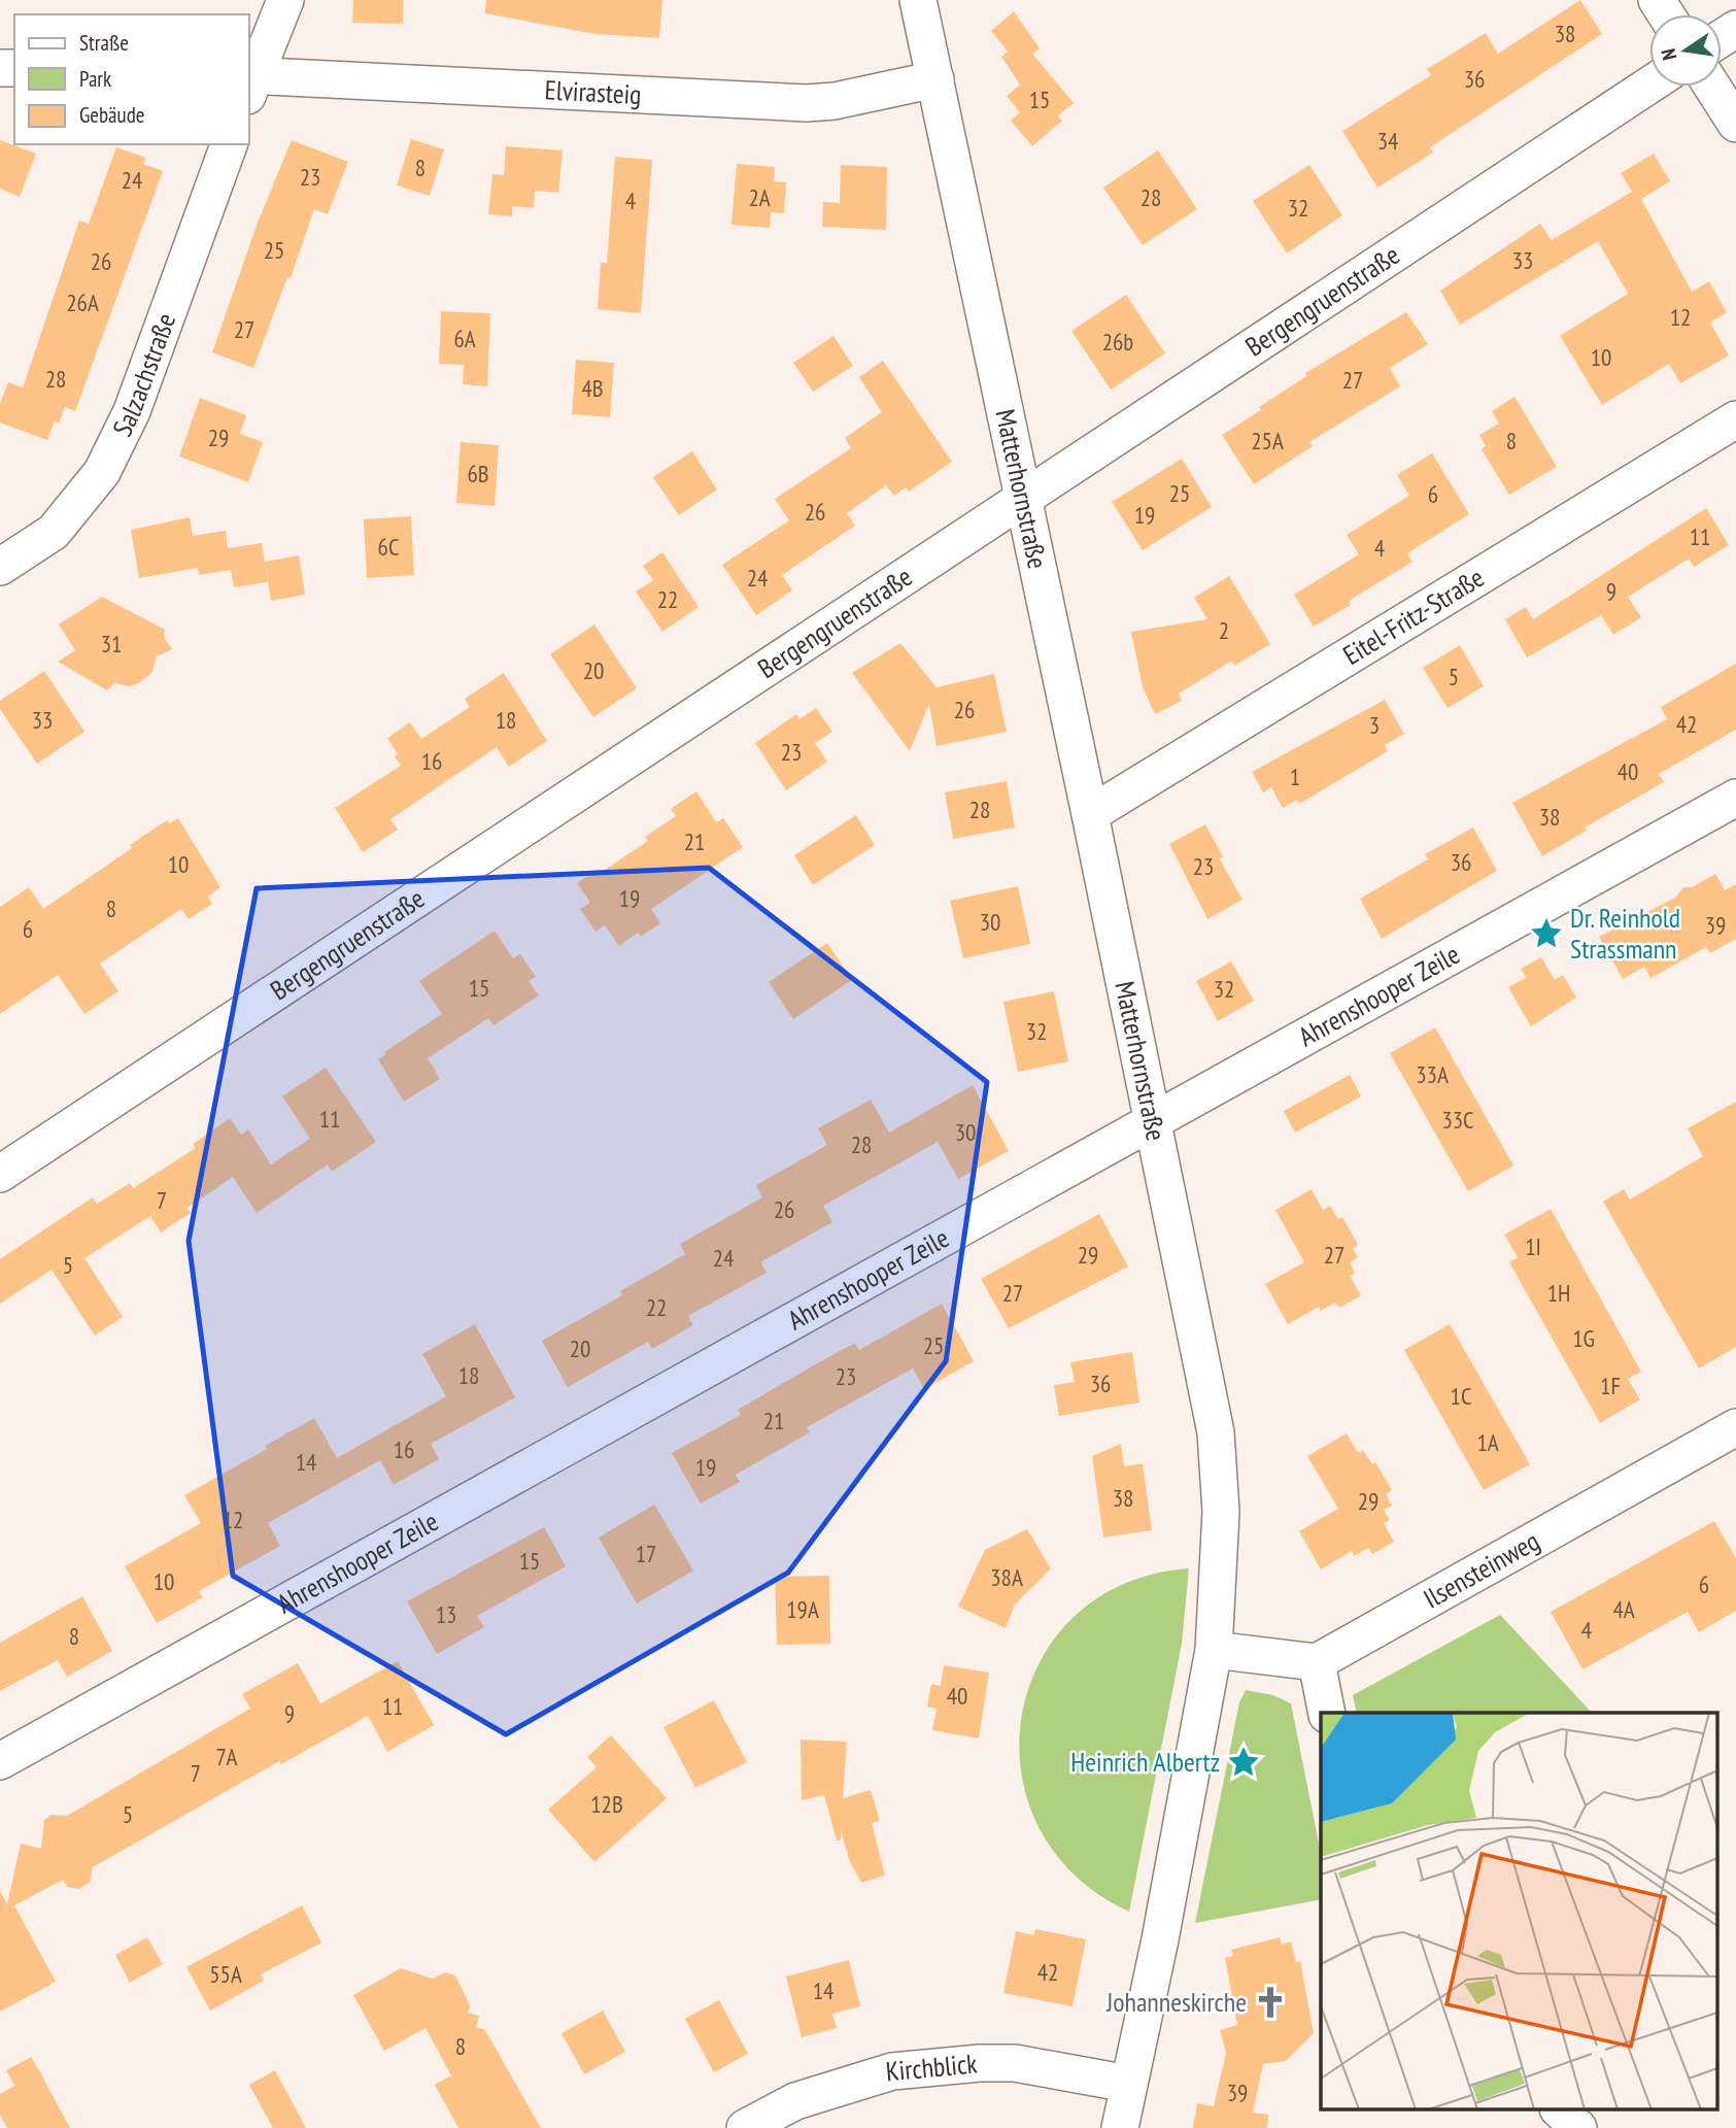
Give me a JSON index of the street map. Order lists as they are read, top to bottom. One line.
{"streets":{"street":["Elvirasteig","Bergengruenstraße","Salzachstraße","Matterhornstraße","Eitel-Fritz-Straße","Ahrenshooper Zeile","Ilsensteinweg","Kirchblick"]},"crossings":[["Elvirasteig","Matterhornstraße"],["Bergengruenstraße","Matterhornstraße"],["Matterhornstraße","Eitel-Fritz-Straße"],["Matterhornstraße","Ahrenshooper Zeile"],["Matterhornstraße","Kirchblick"]],"places":{"place":["Dr. Reinhold Strassmann","Heinrich Albertz"],"church":["Johanneskirche"]},"house_numbers":["38","36","15","34","8","23","24","2A","28","4","32","25","33","26","26A","12","27","6A","26b","10","28","27","4B","29","25A","8","6B","25","6","26","19","11","6C","4","24","9","22","2","31","20","5","26","33","18","42","3","23","16","40","1","28","38","21","36","10","23","19","8","30","39","6","15","32","32","33A","11","33C","30","28","7","26","1I","29","27","24","5","27","1H","22","1G","25","20","18","23","36","1F","1C","21","1A","16","14","19","38","29","12","17","15","38A","10","6","19A","4A","13","4","8","40","11","9","7A","7","12B","5","42","55A","14","8","39"],"legend":["Straße","Park","Gebäude"],"north":"left"}
